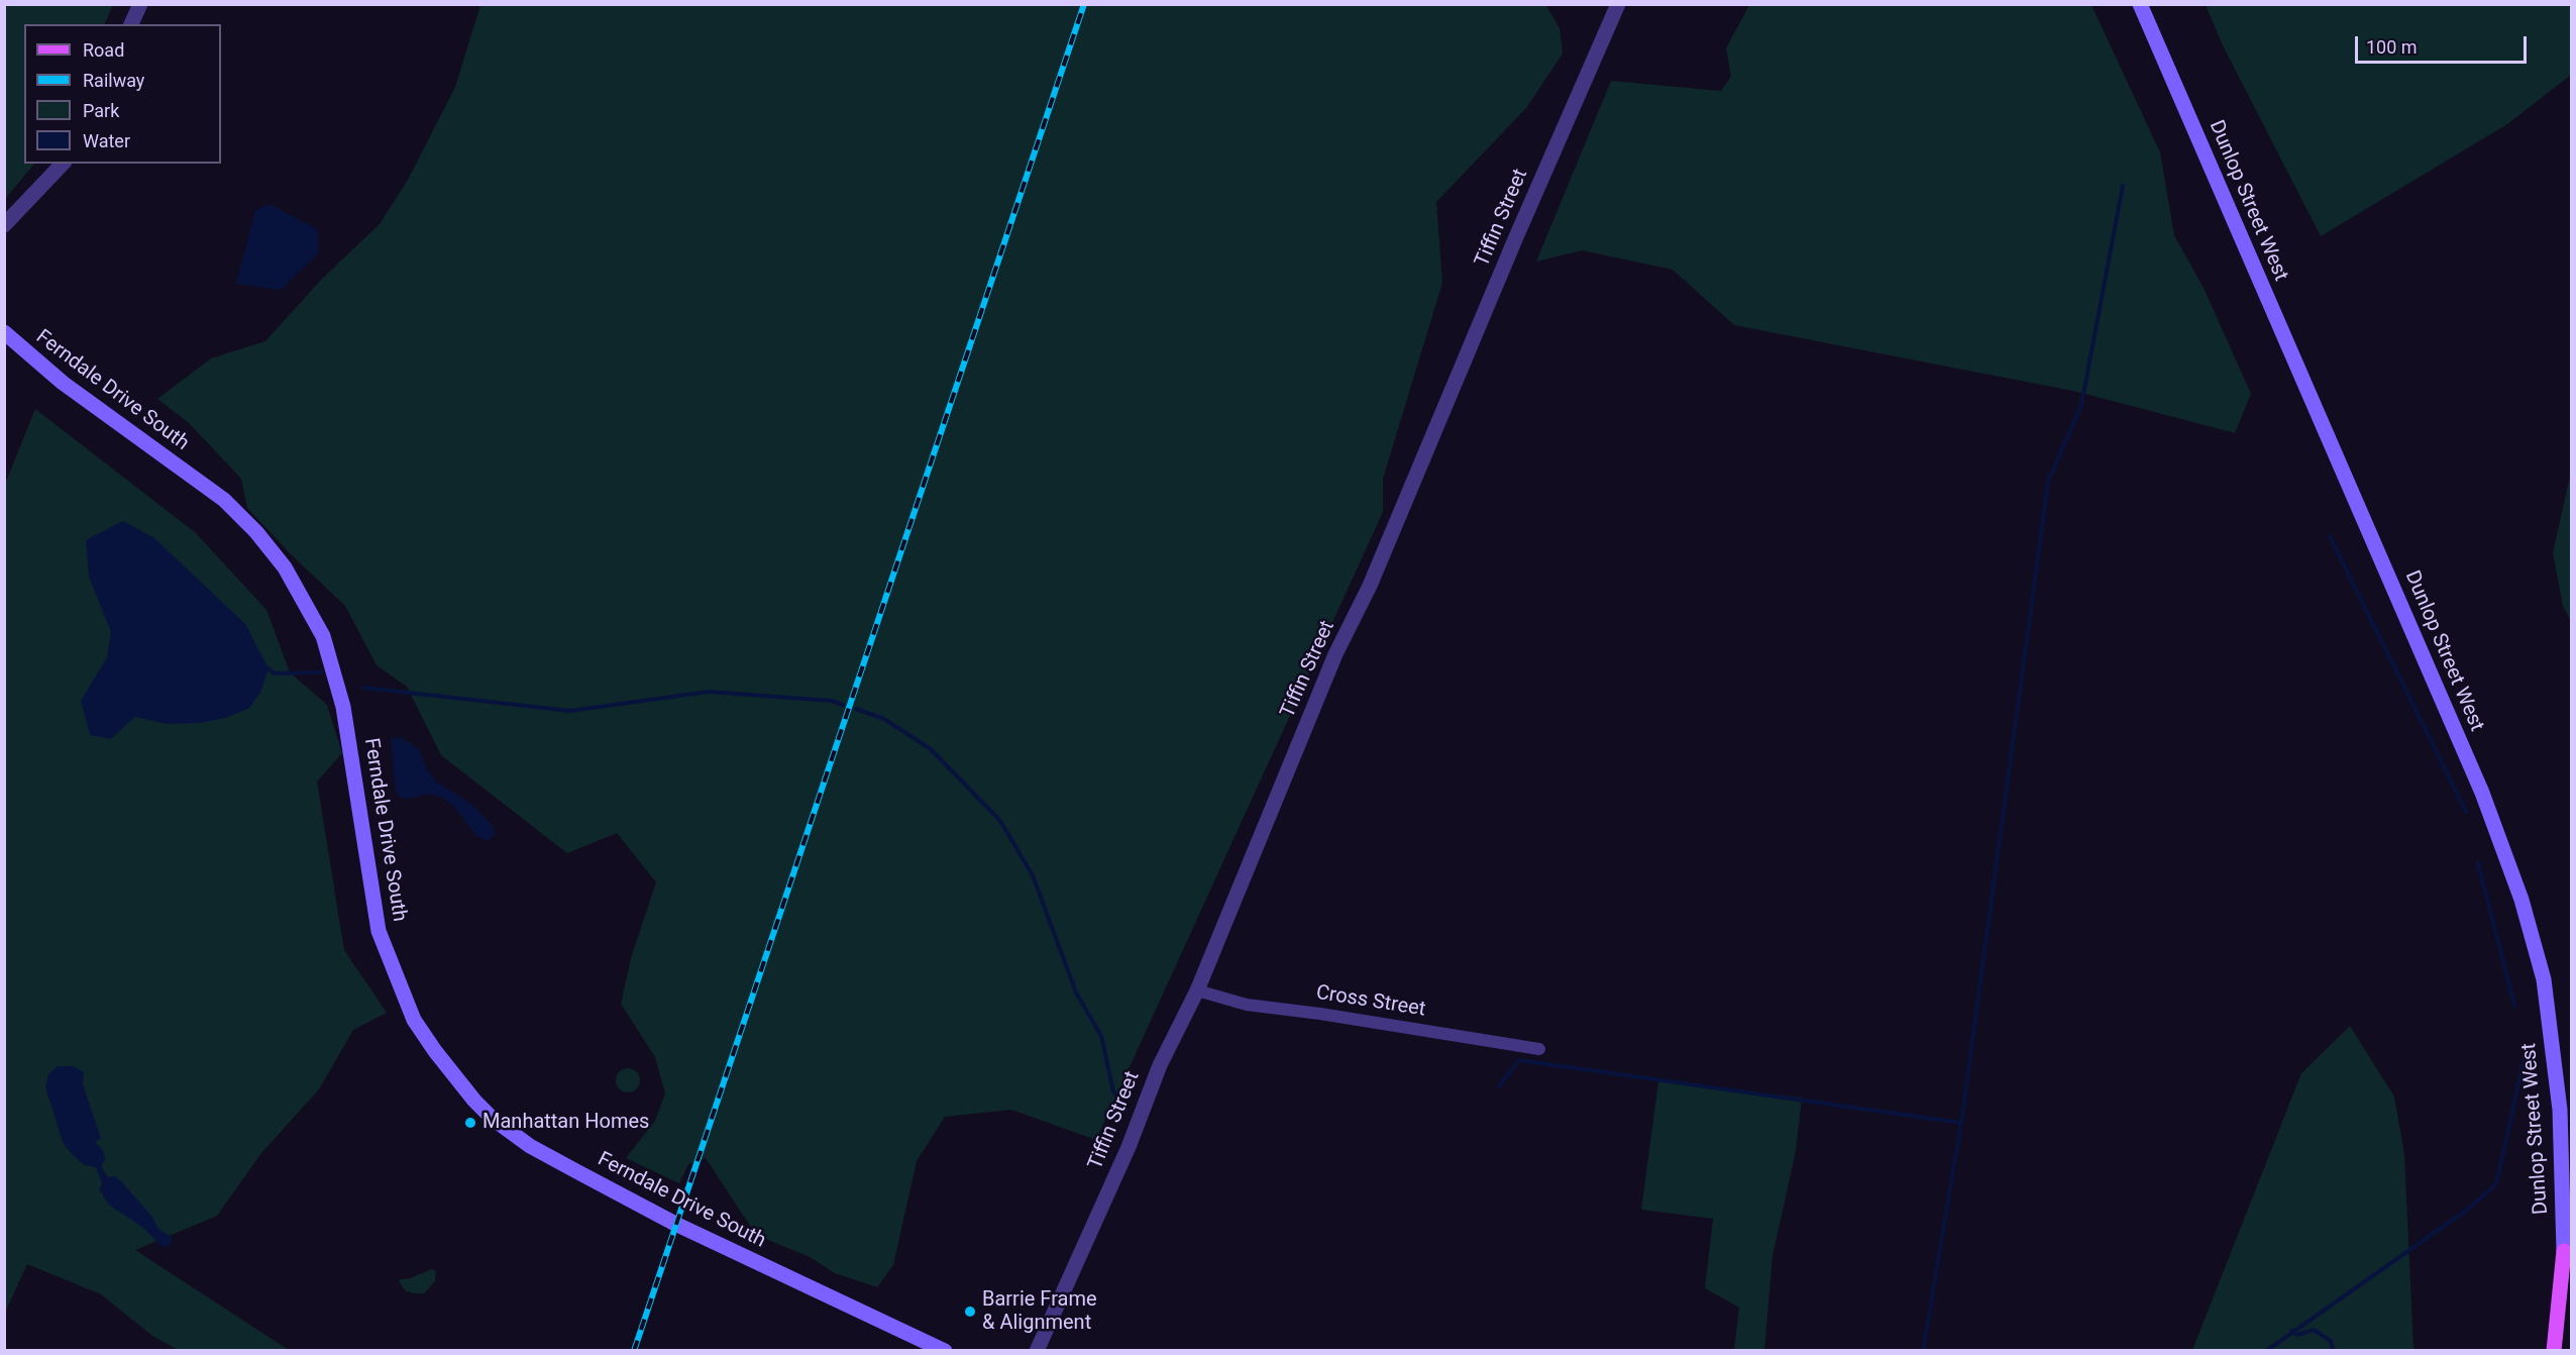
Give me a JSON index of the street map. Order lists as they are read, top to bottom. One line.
{"streets":{"main road":["Dunlop Street West","Ferndale Drive South"],"street":["Tiffin Street","Cross Street"]},"crossings":[["Tiffin Street","Cross Street"]],"places":["Manhattan Homes","Barrie Frame & Alignment"],"legend":["Road","Railway","Park","Water"],"scale_bar":"100 m"}
